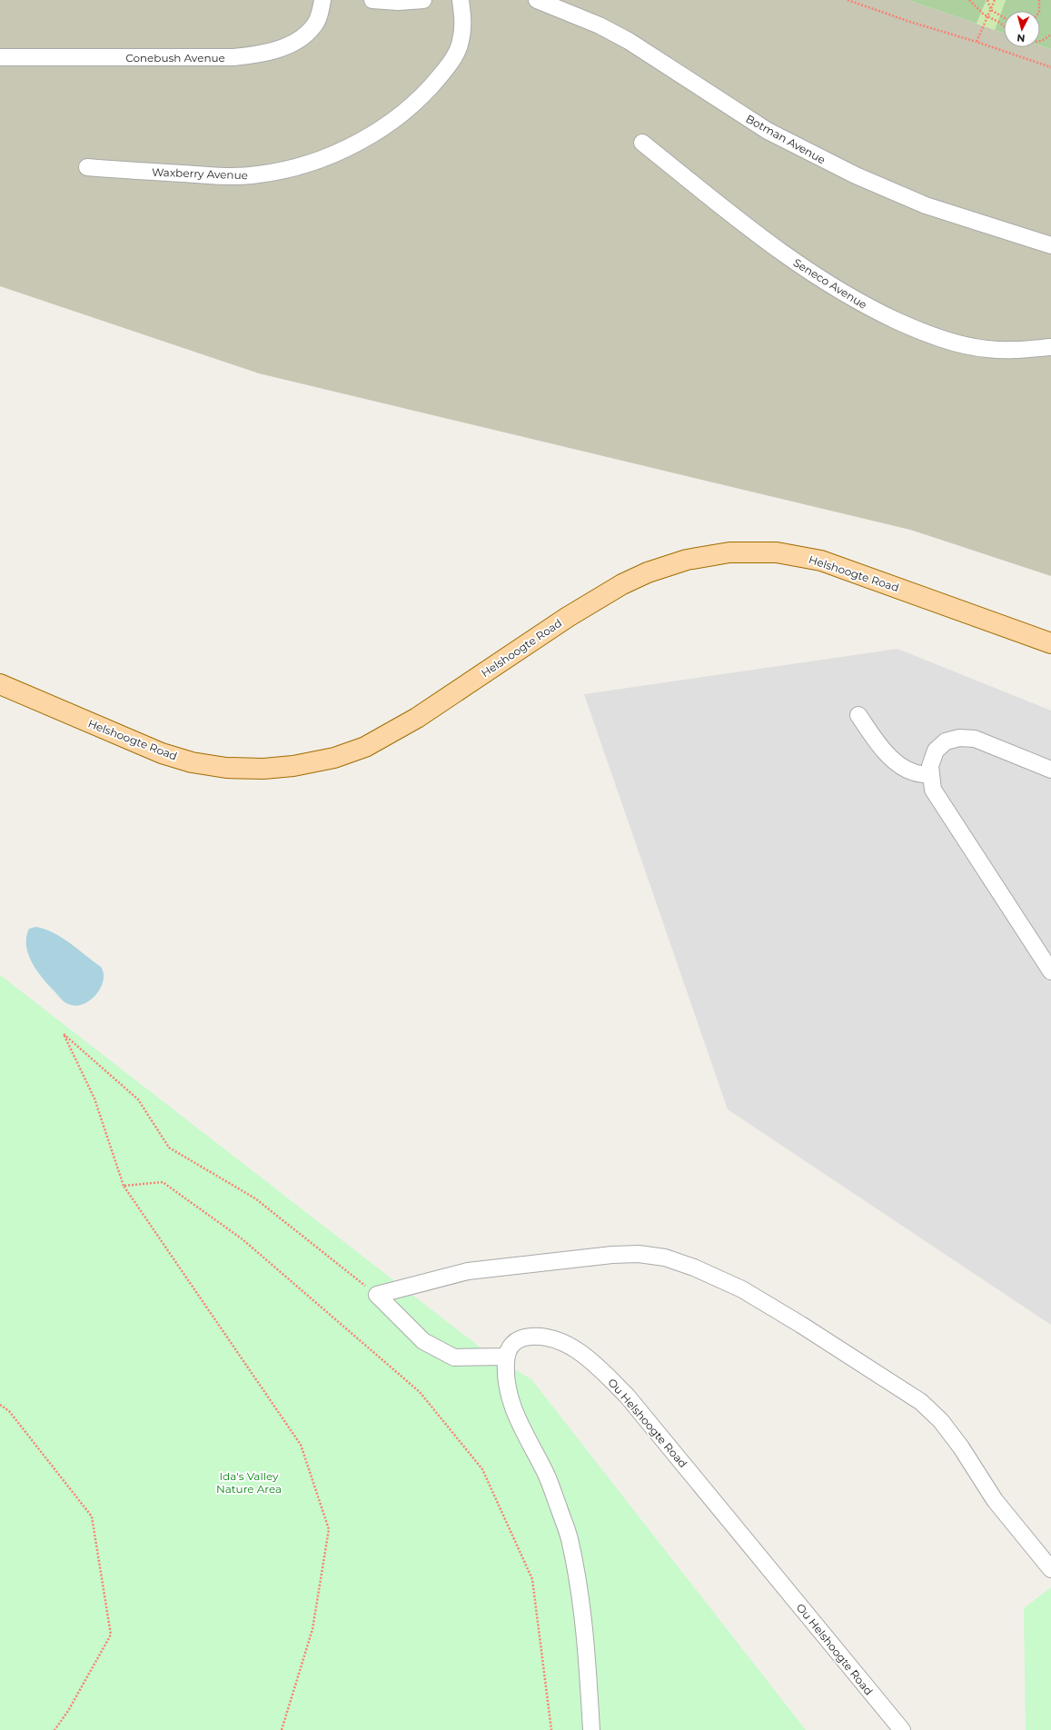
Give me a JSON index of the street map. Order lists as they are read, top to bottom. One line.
{"streets":{"main road":["Helshoogte Road"],"street":["Conebush Avenue","Botman Avenue","Waxberry Avenue","Seneco Avenue","Ou Helshoogte Road"]},"parks":["Ida's Valley Nature Area"],"north":"bottom"}
